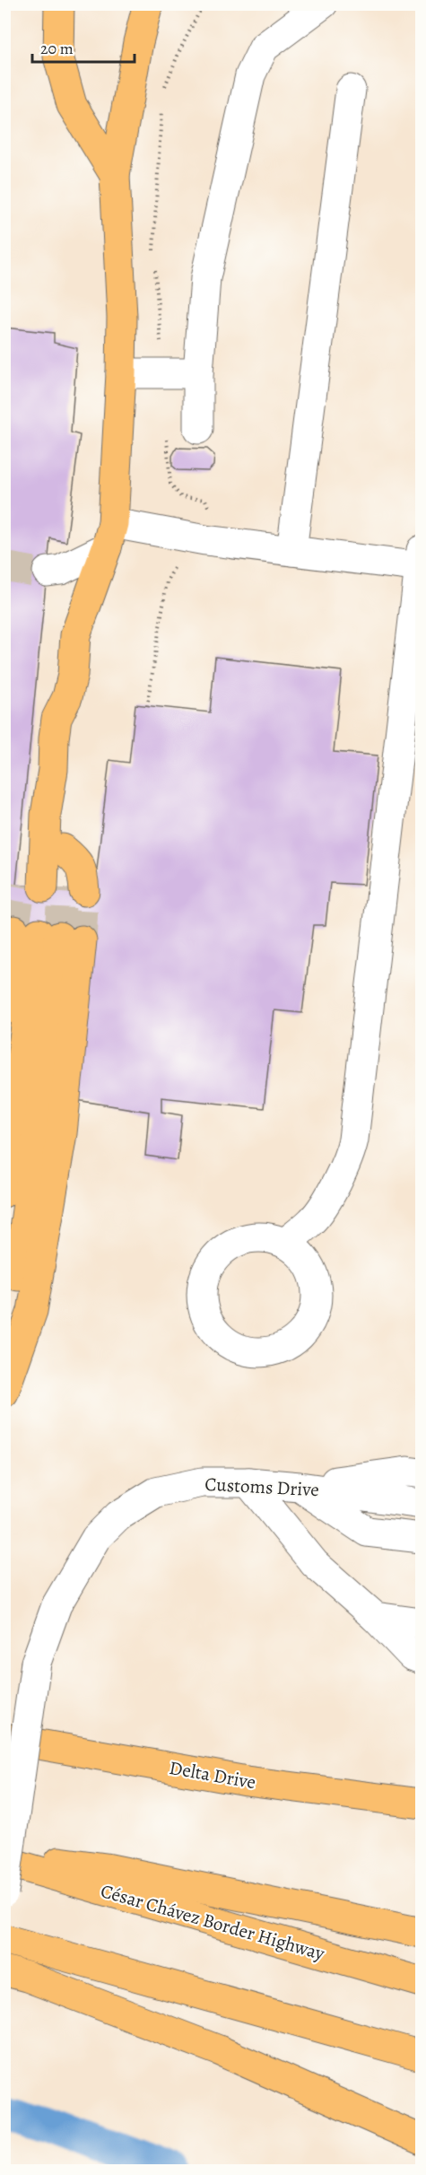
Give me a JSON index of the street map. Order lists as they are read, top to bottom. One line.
{"streets":{"main road":["Delta Drive","César Chávez Border Highway"],"lane":["Customs Drive"]},"scale_bar":"20 m"}
